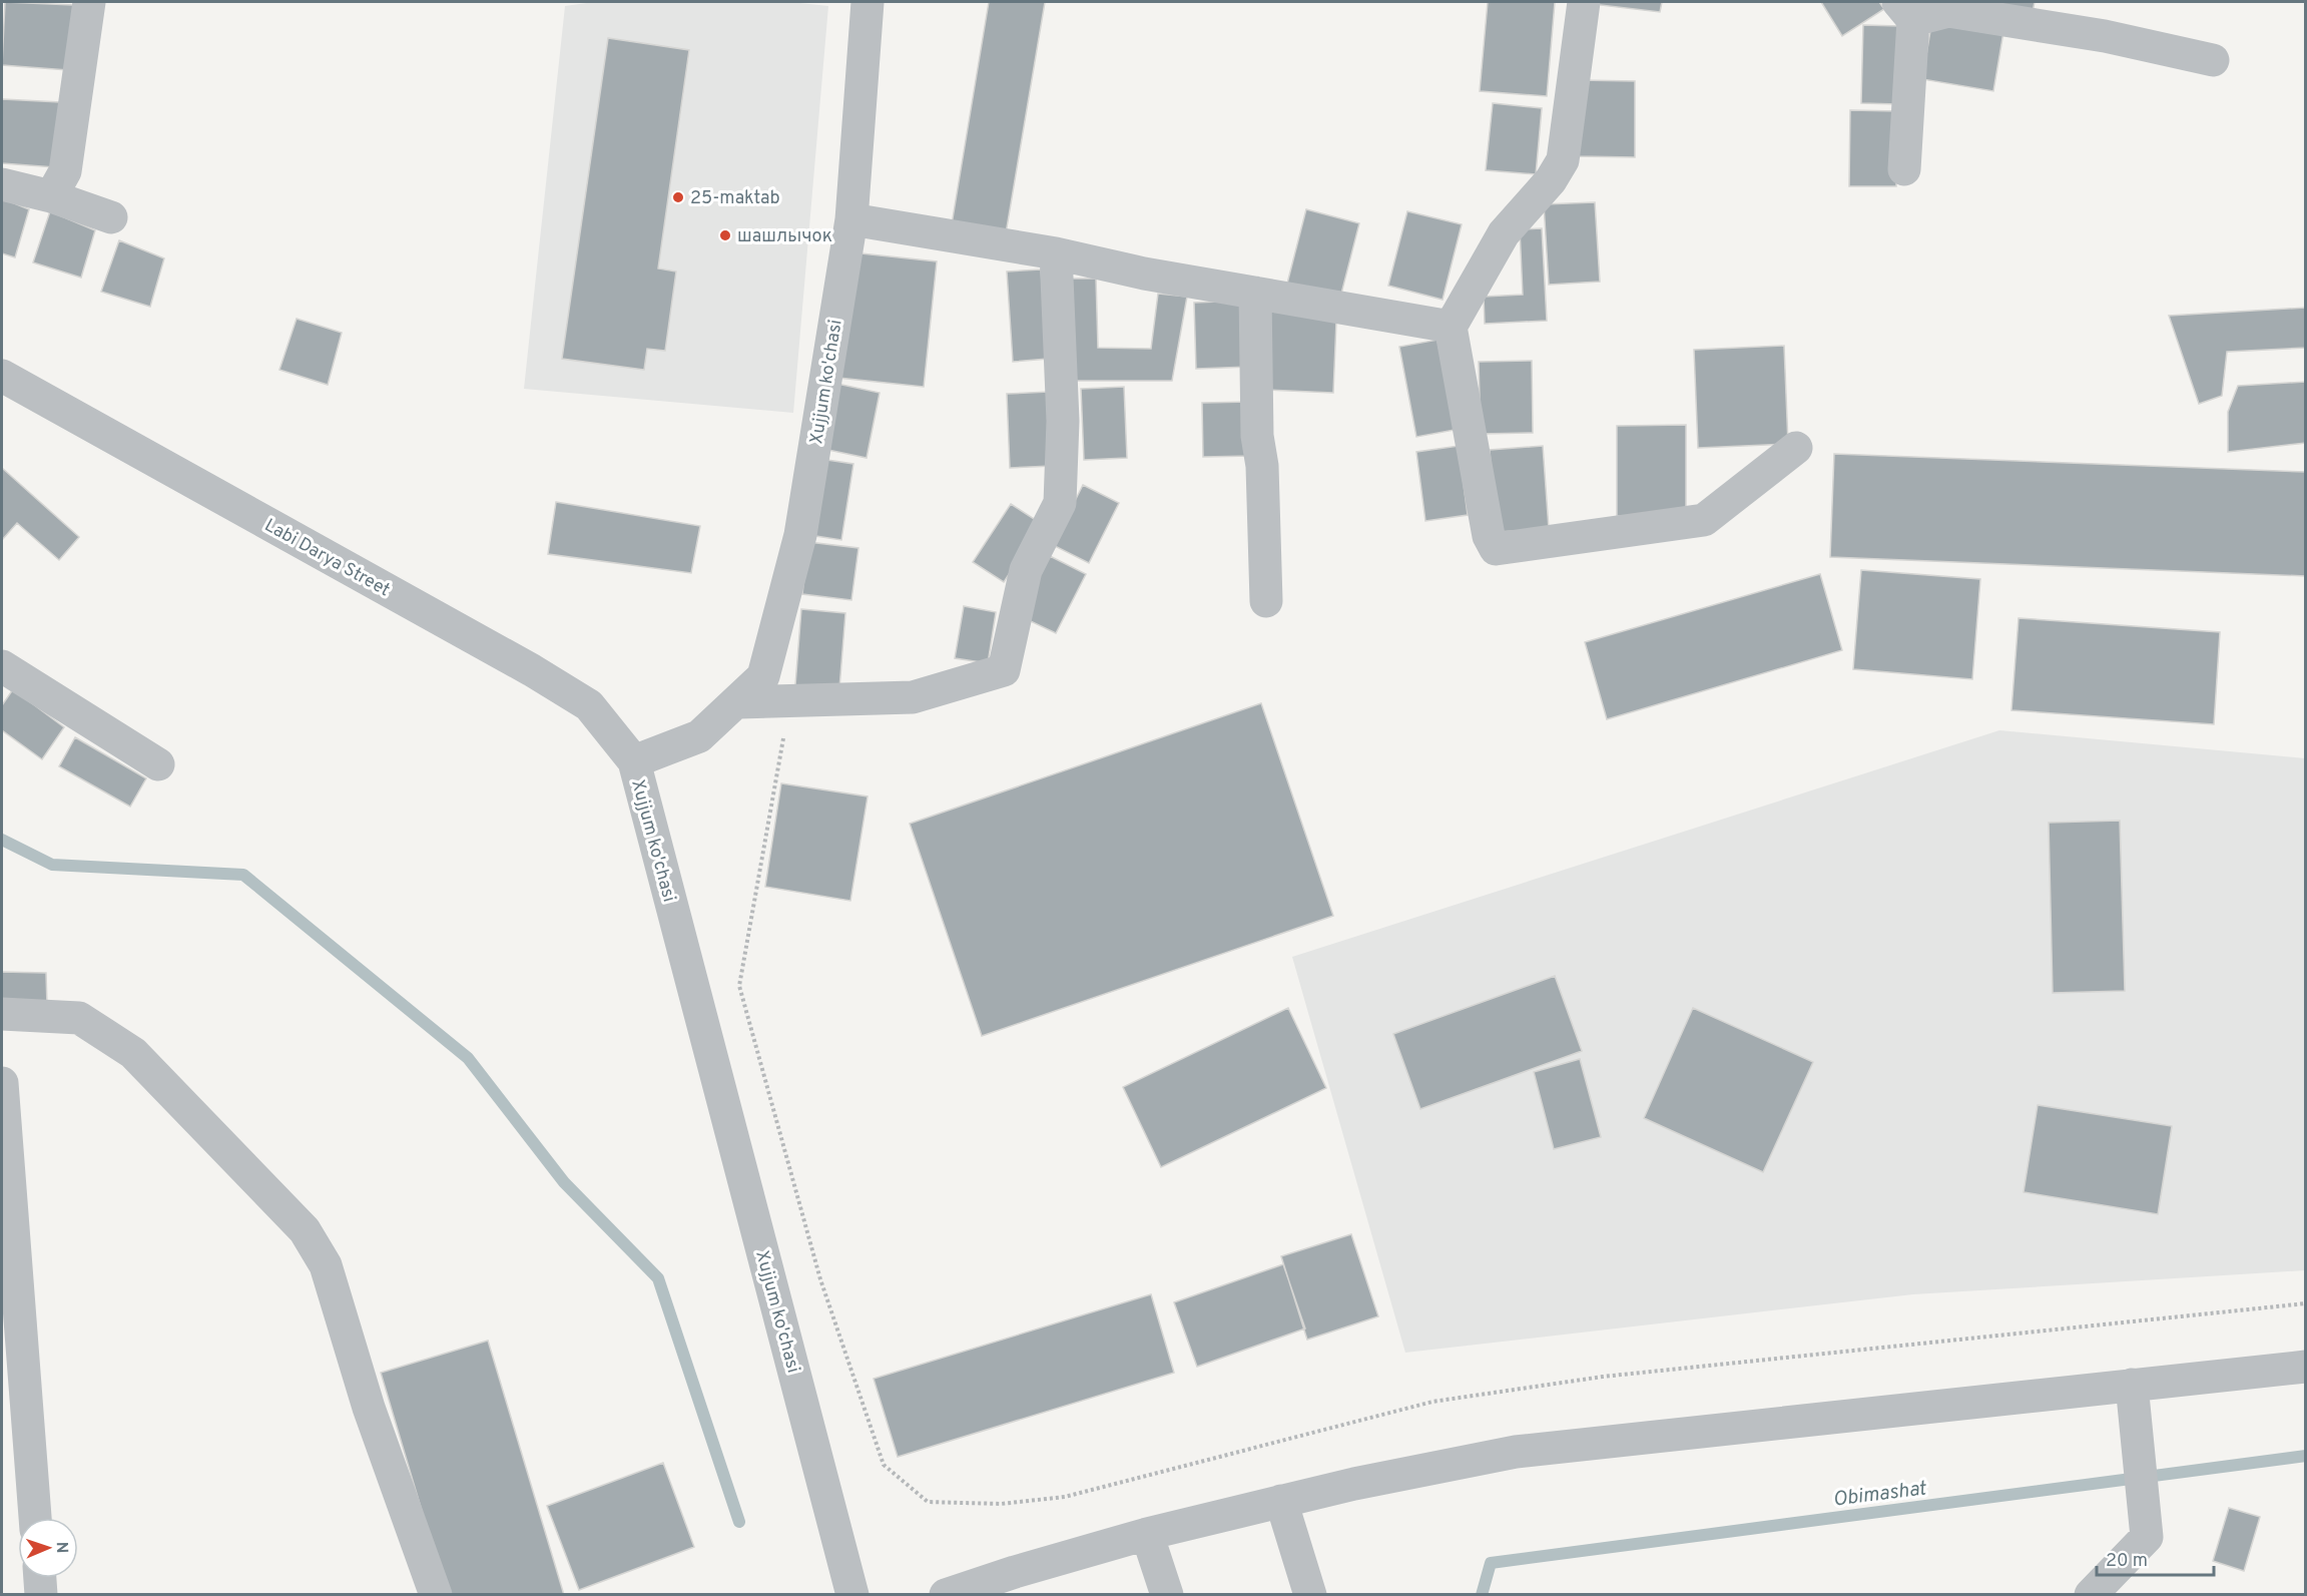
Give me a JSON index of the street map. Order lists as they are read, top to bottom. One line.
{"streets":{"street":["Xujjum ko'chasi","Labi Darya Street"]},"crossings":[["Xujjum ko'chasi","Labi Darya Street"]],"water":["Obimashat"],"places":["25-maktab","шашлычок"],"scale_bar":"20 m","north":"right"}
